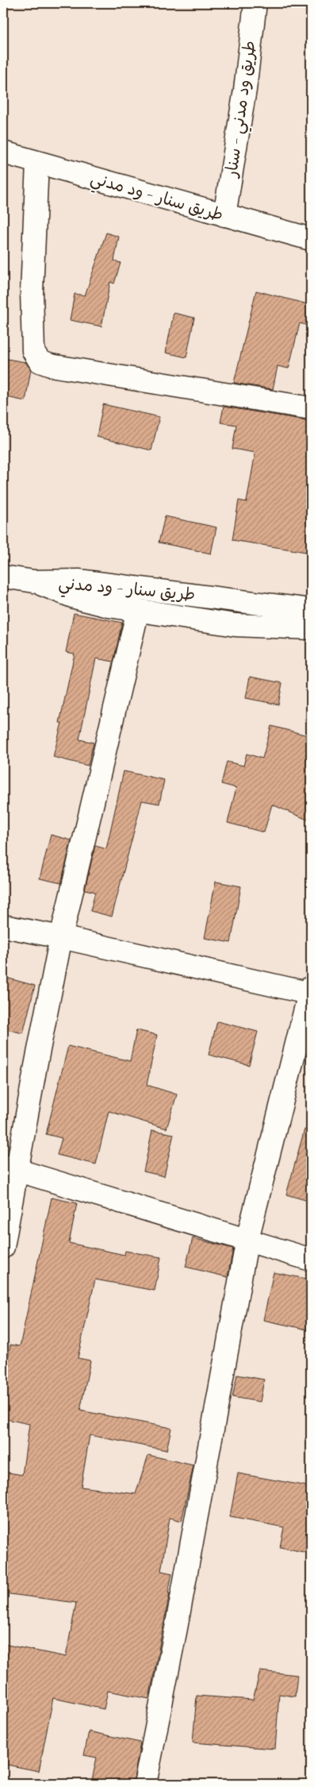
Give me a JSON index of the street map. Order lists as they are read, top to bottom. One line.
{"streets":{"street":["طريق ود مدني - سنار","طريق سنار - ود مدني"]},"crossings":[["طريق ود مدني - سنار","طريق سنار - ود مدني"]]}
